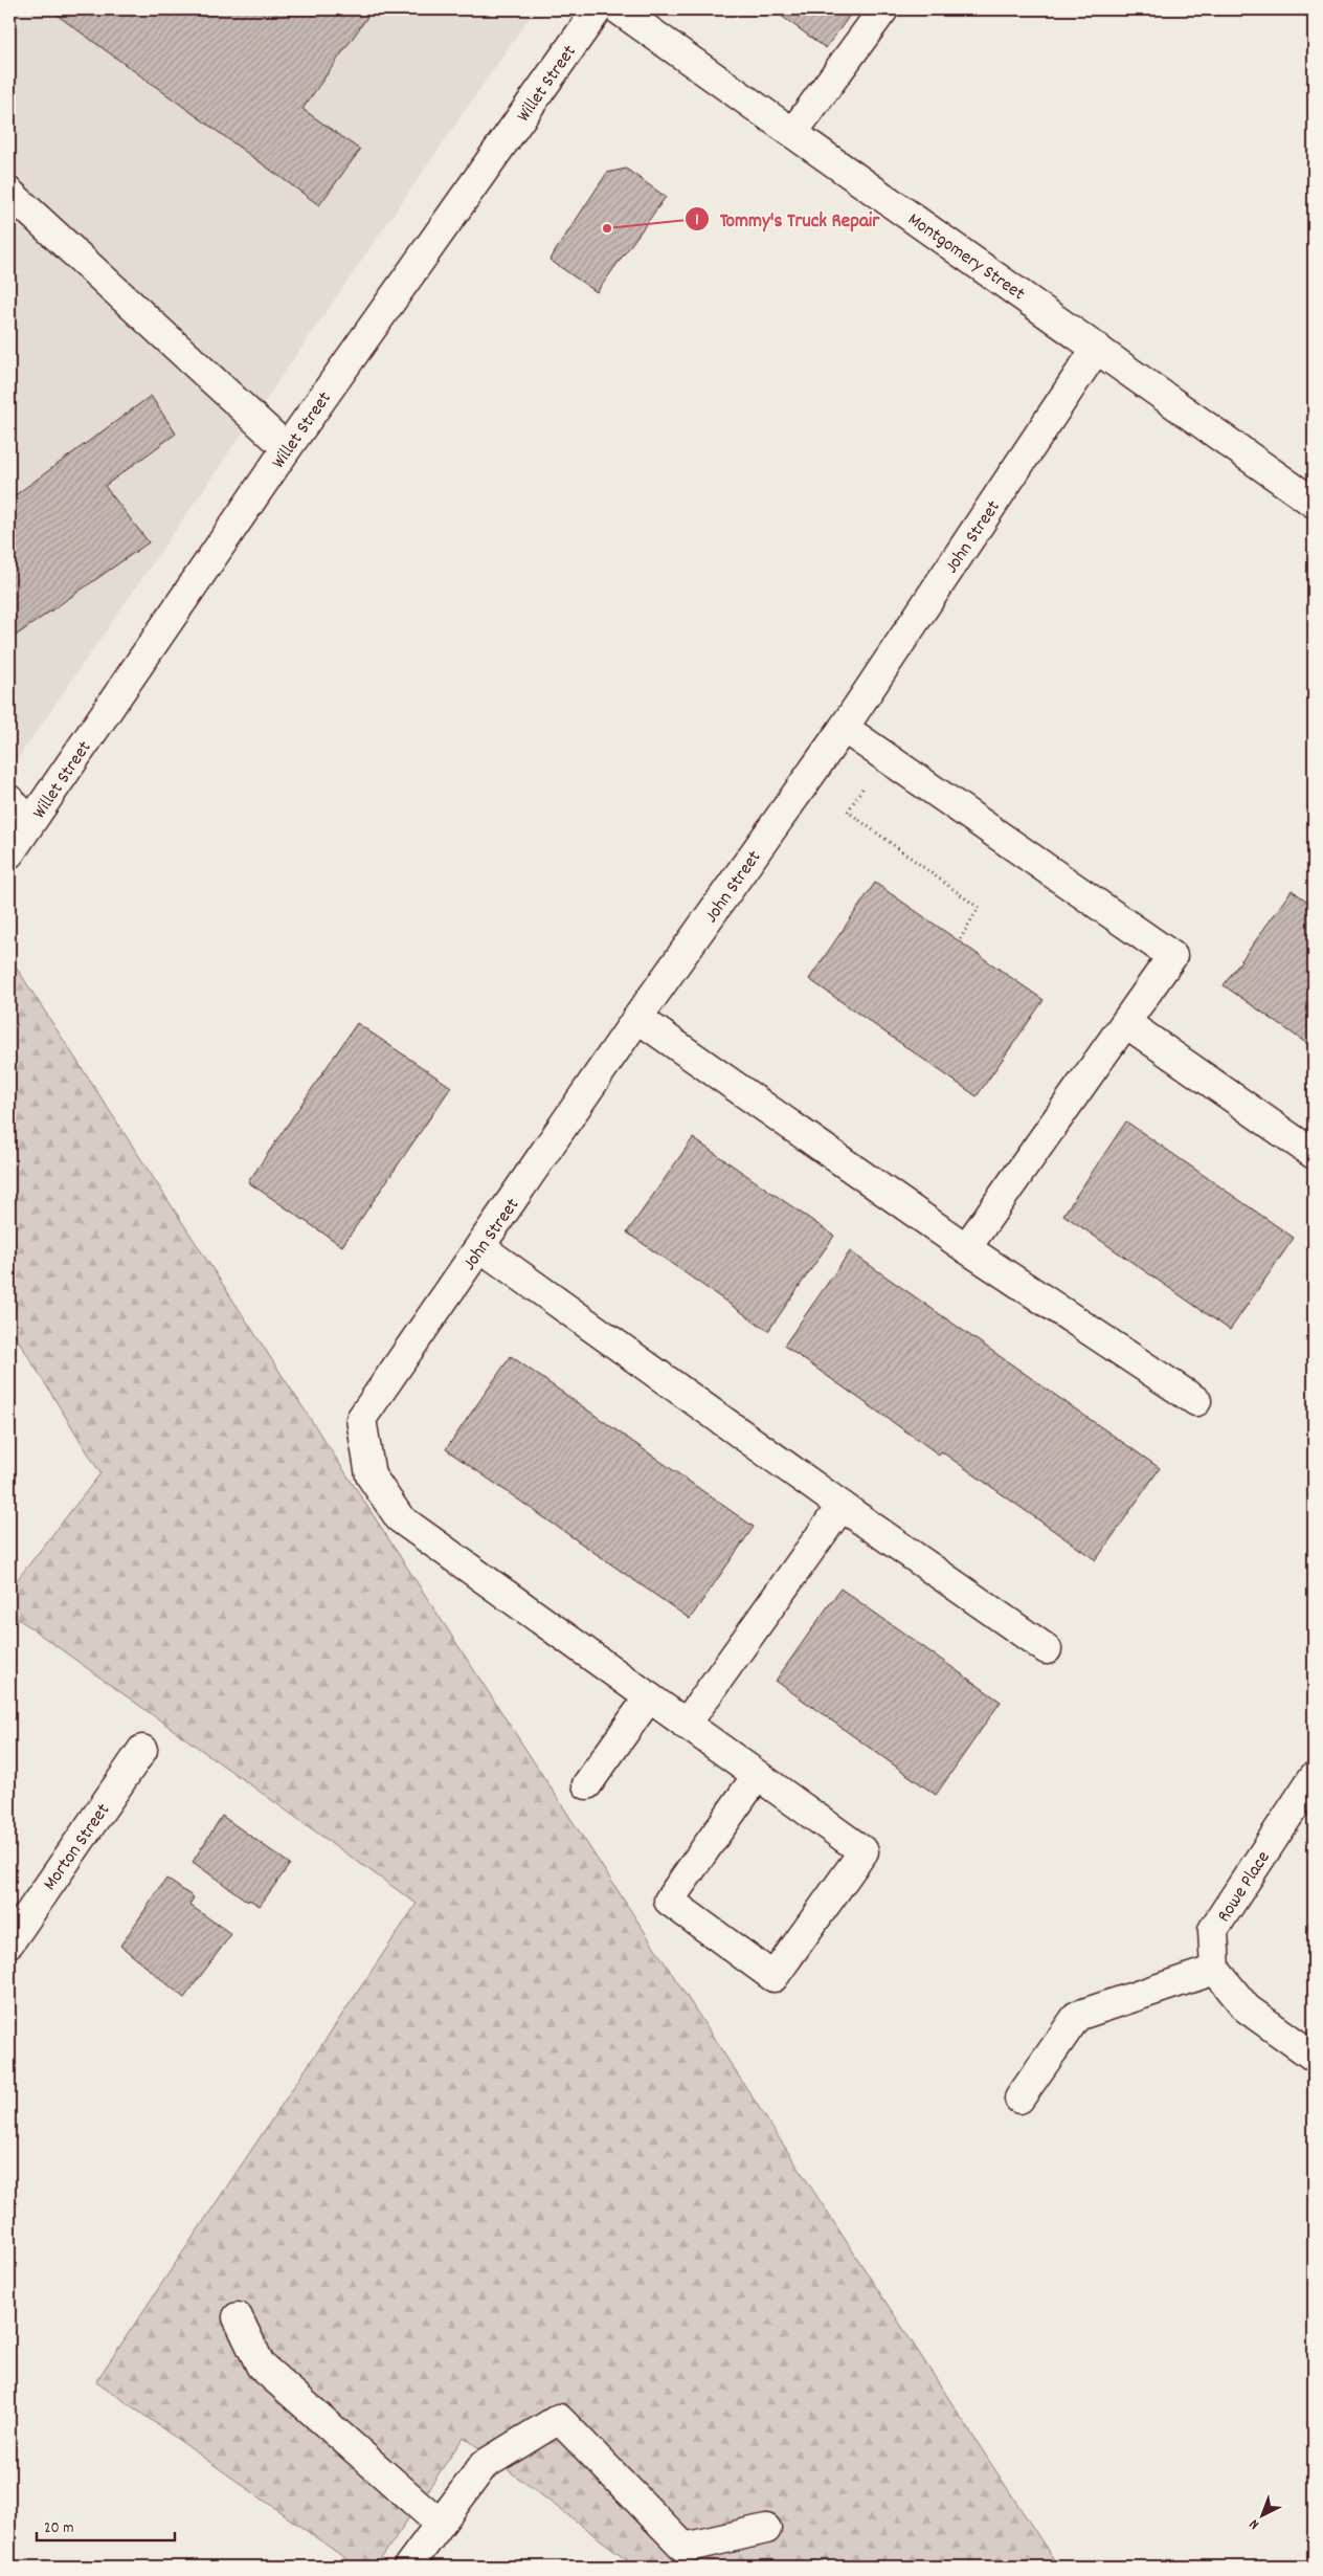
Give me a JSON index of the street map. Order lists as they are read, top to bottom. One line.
{"streets":{"street":["Willet Street","Montgomery Street","John Street","Morton Street","Rowe Place"]},"crossings":[["Montgomery Street","John Street"]],"places":["Tommy's Truck Repair"],"scale_bar":"20 m","north":"bottom left"}
